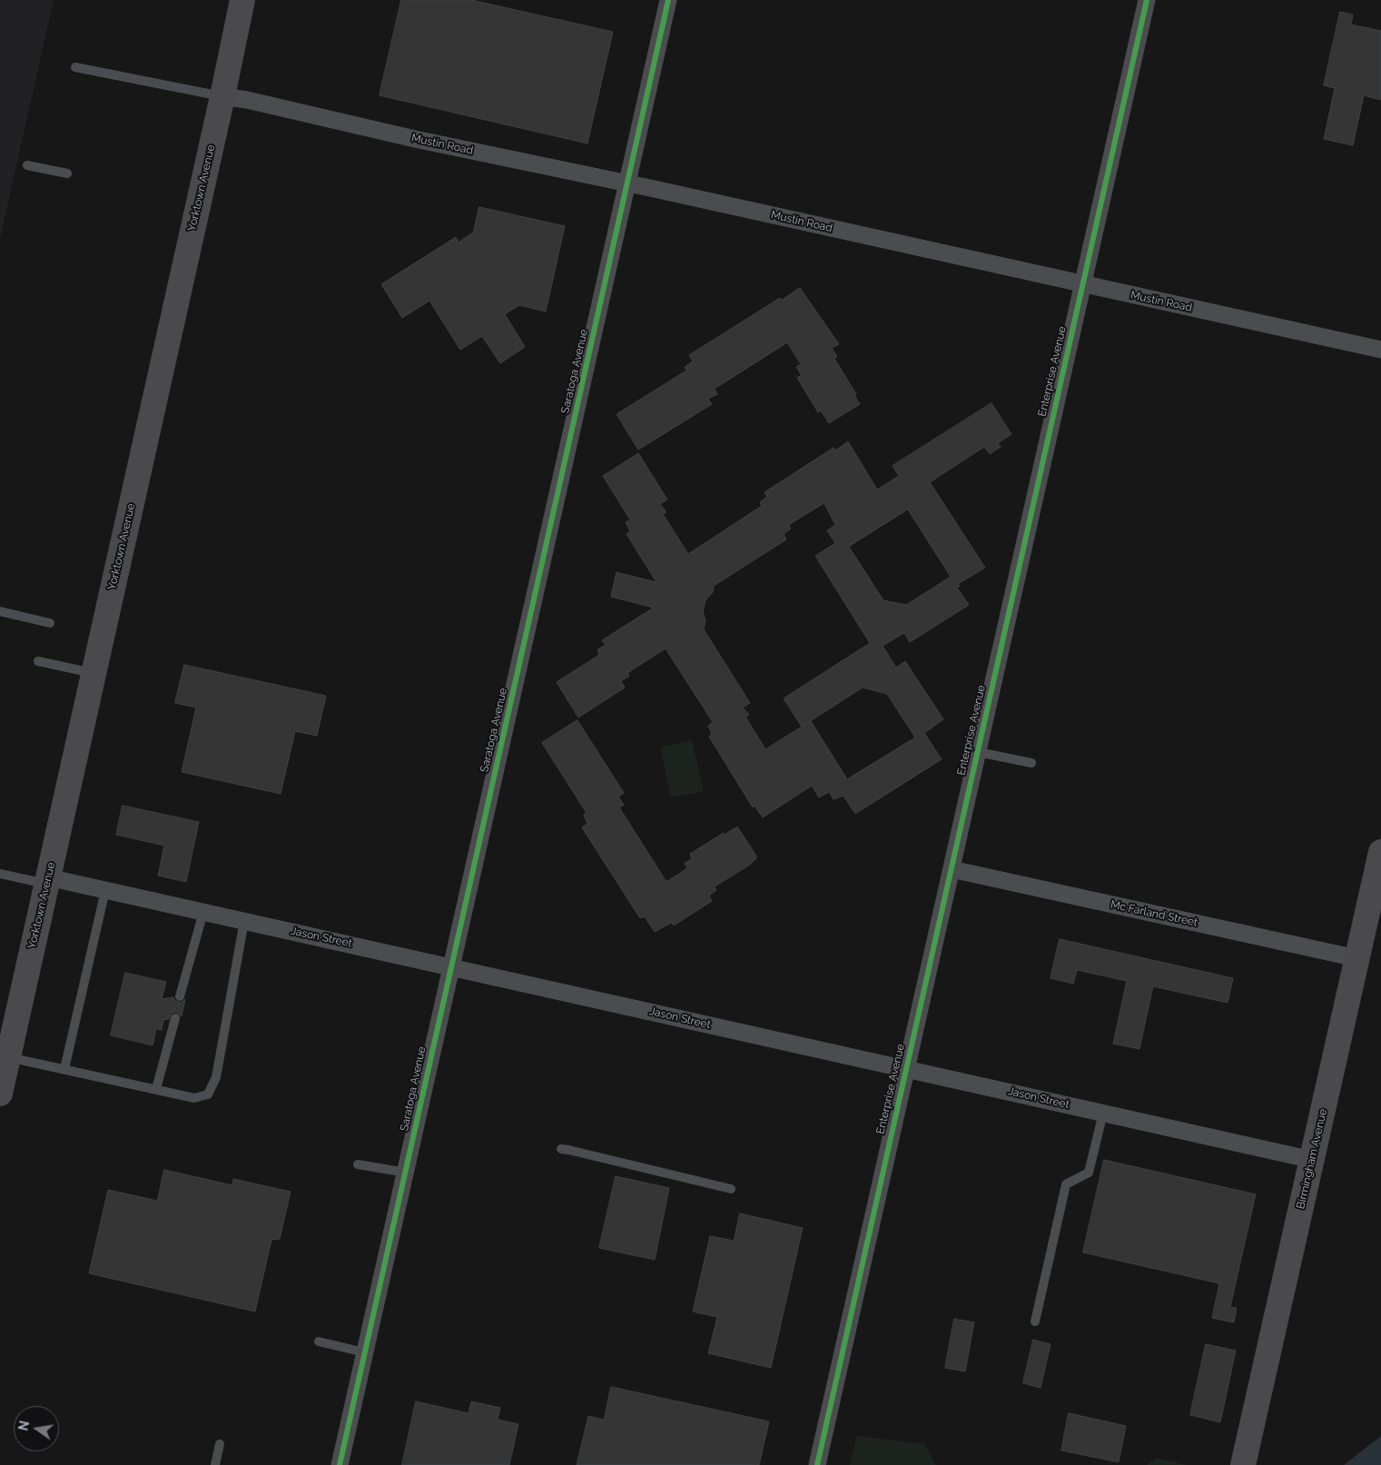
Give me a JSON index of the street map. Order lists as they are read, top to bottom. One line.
{"streets":{"main road":["Yorktown Avenue","Birmingham Avenue"],"street":["Mustin Road","Saratoga Avenue","Enterprise Avenue","Mc Farland Street","Jason Street"]},"crossings":[["Mustin Road","Yorktown Avenue"],["Mustin Road","Saratoga Avenue"],["Mustin Road","Enterprise Avenue"],["Yorktown Avenue","Jason Street"],["Saratoga Avenue","Jason Street"],["Enterprise Avenue","Mc Farland Street"],["Enterprise Avenue","Jason Street"],["Mc Farland Street","Birmingham Avenue"],["Jason Street","Birmingham Avenue"]],"north":"left"}
